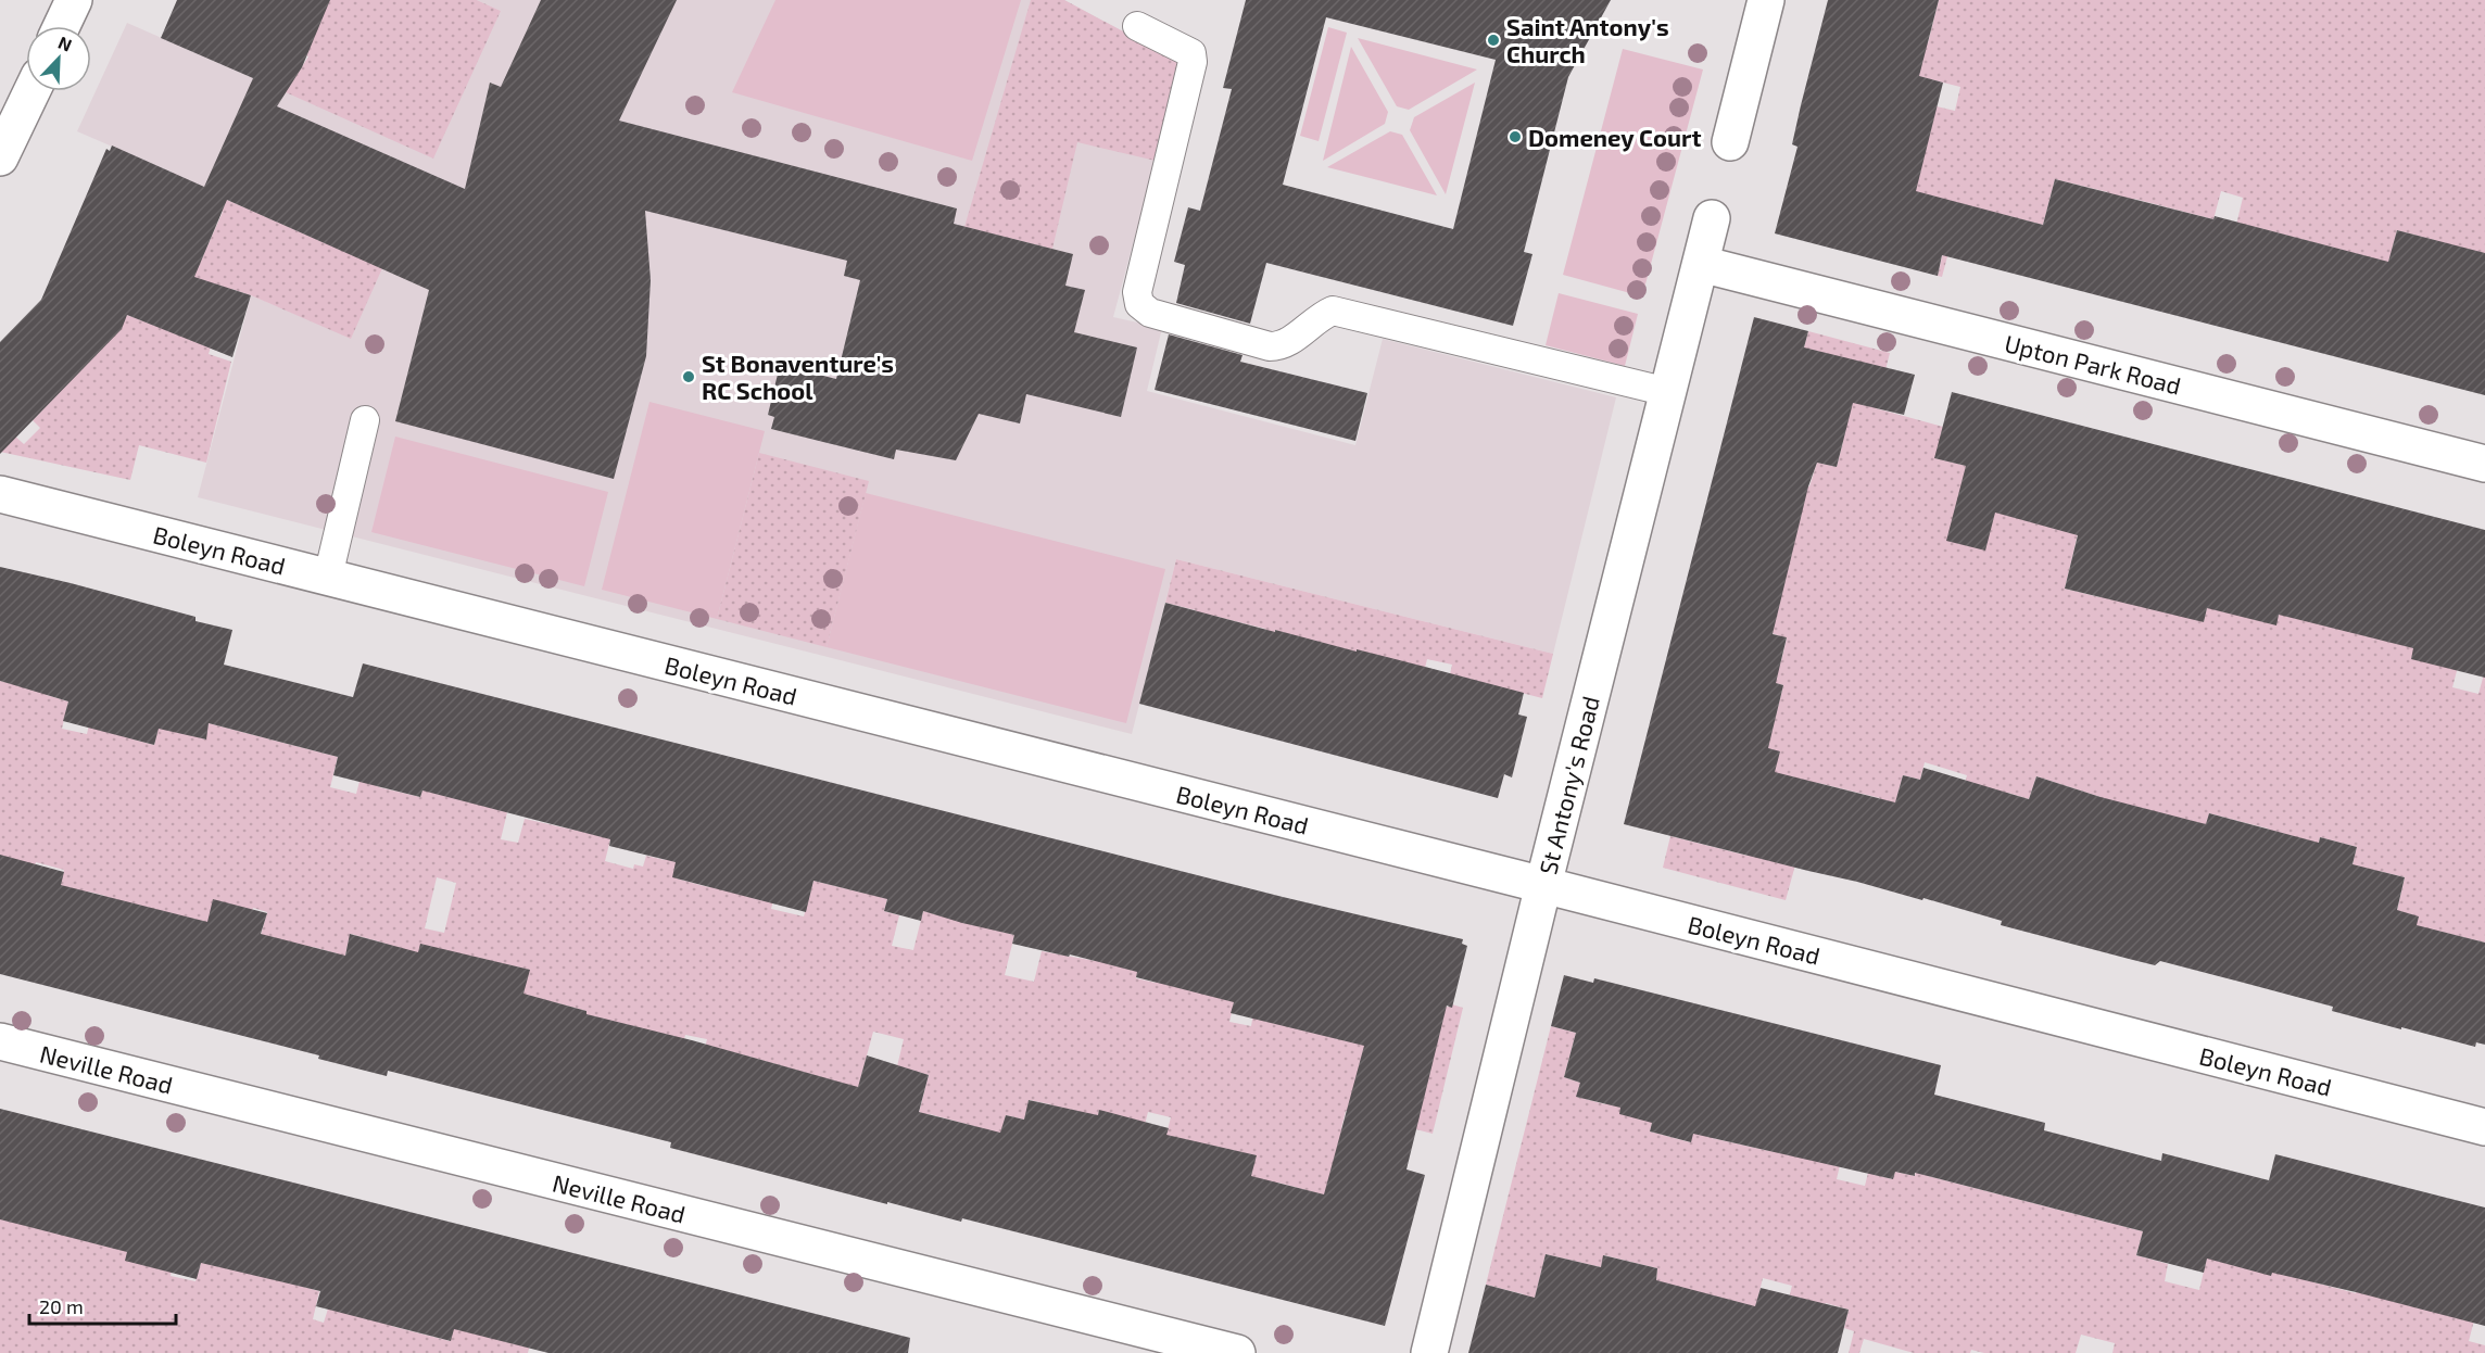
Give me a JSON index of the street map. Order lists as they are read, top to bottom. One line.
{"streets":{"street":["Upton Park Road","Boleyn Road","St Antony's Road","Neville Road"]},"crossings":[["Upton Park Road","St Antony's Road"],["Boleyn Road","St Antony's Road"]],"places":["Saint Antony's Church","Domeney Court","St Bonaventure's RC School"],"scale_bar":"20 m","north":"top right"}
